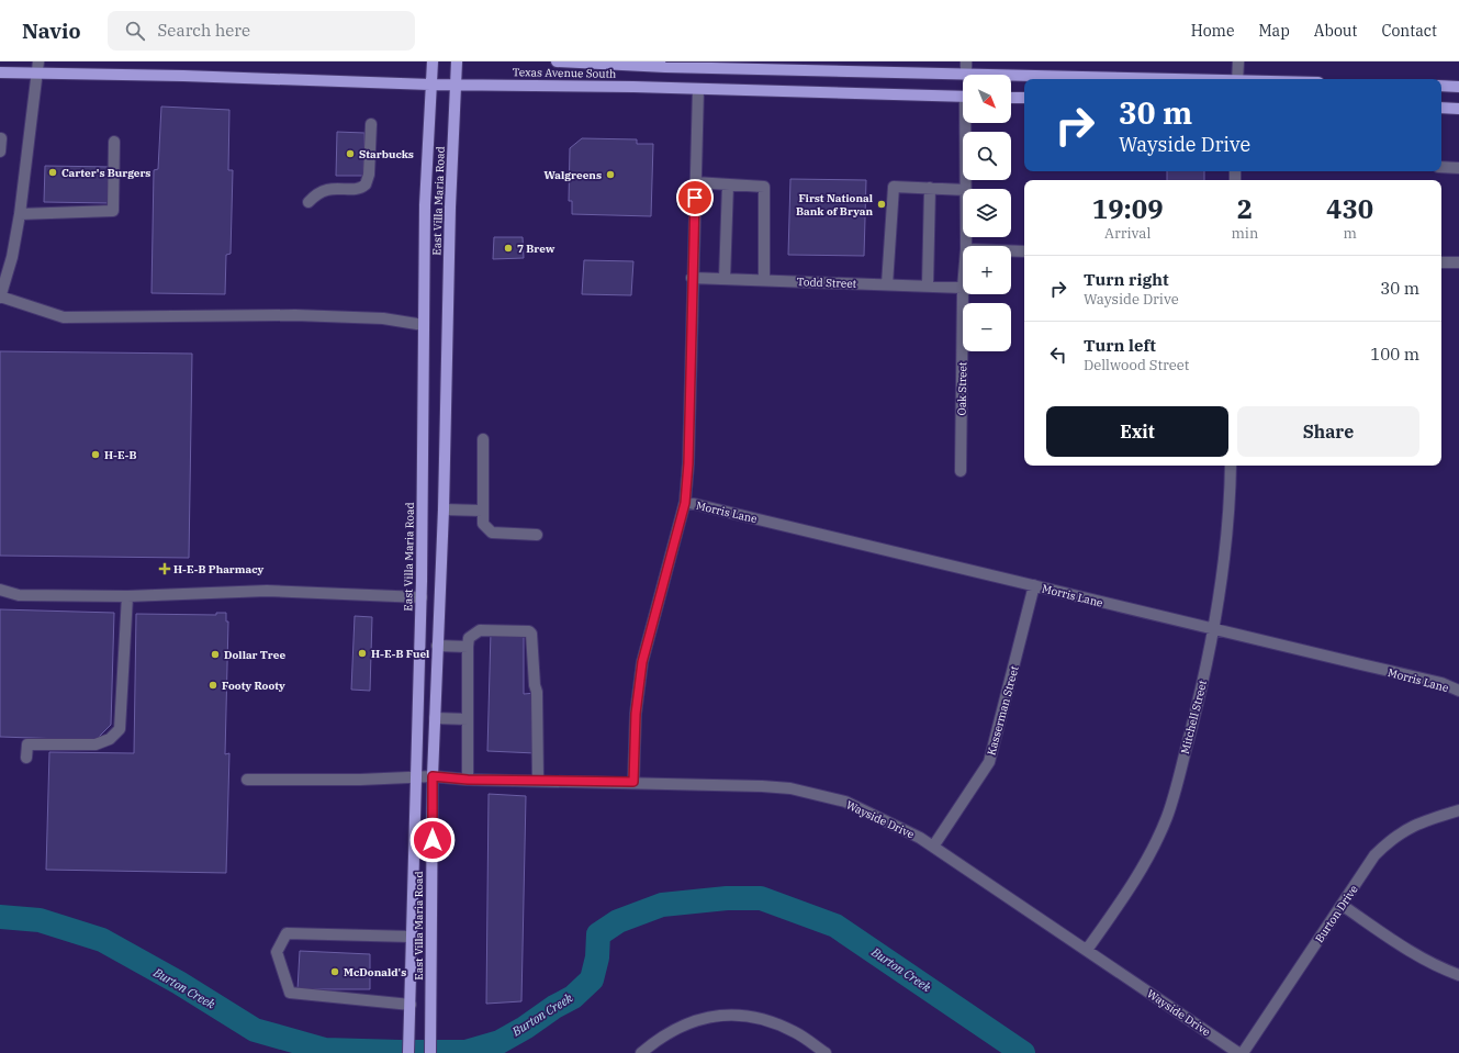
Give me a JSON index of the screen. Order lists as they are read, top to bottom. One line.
{"streets":{"main road":["Texas Avenue South","East Villa Maria Road"],"street":["Todd Street","Oak Street","Morris Lane","Kasserman Street","Mitchell Street","Wayside Drive","Burton Drive"]},"crossings":[["Texas Avenue South","East Villa Maria Road"],["East Villa Maria Road","Wayside Drive"],["Todd Street","Oak Street"],["Morris Lane","Kasserman Street"],["Morris Lane","Mitchell Street"],["Kasserman Street","Wayside Drive"],["Mitchell Street","Wayside Drive"]],"water":["Burton Creek"],"places":{"other":["Starbucks","Carter's Burgers","Walgreens","First National Bank of Bryan","7 Brew","H-E-B","H-E-B Fuel","Dollar Tree","Footy Rooty","McDonald's"],"health":["H-E-B Pharmacy"]},"north":"bottom right","page":{"header":"Navio","search":"Search here","nav":["Home","Map","About","Contact"],"map_buttons":["+","−"],"turn":["30 m","Wayside Drive"],"eta":["19:09","Arrival","2","min","430","m"],"list":[{"name":"Turn right","note":"Wayside Drive","value":"30 m"},{"name":"Turn left","note":"Dellwood Street","value":"100 m"}],"buttons":["Exit","Share"]}}
